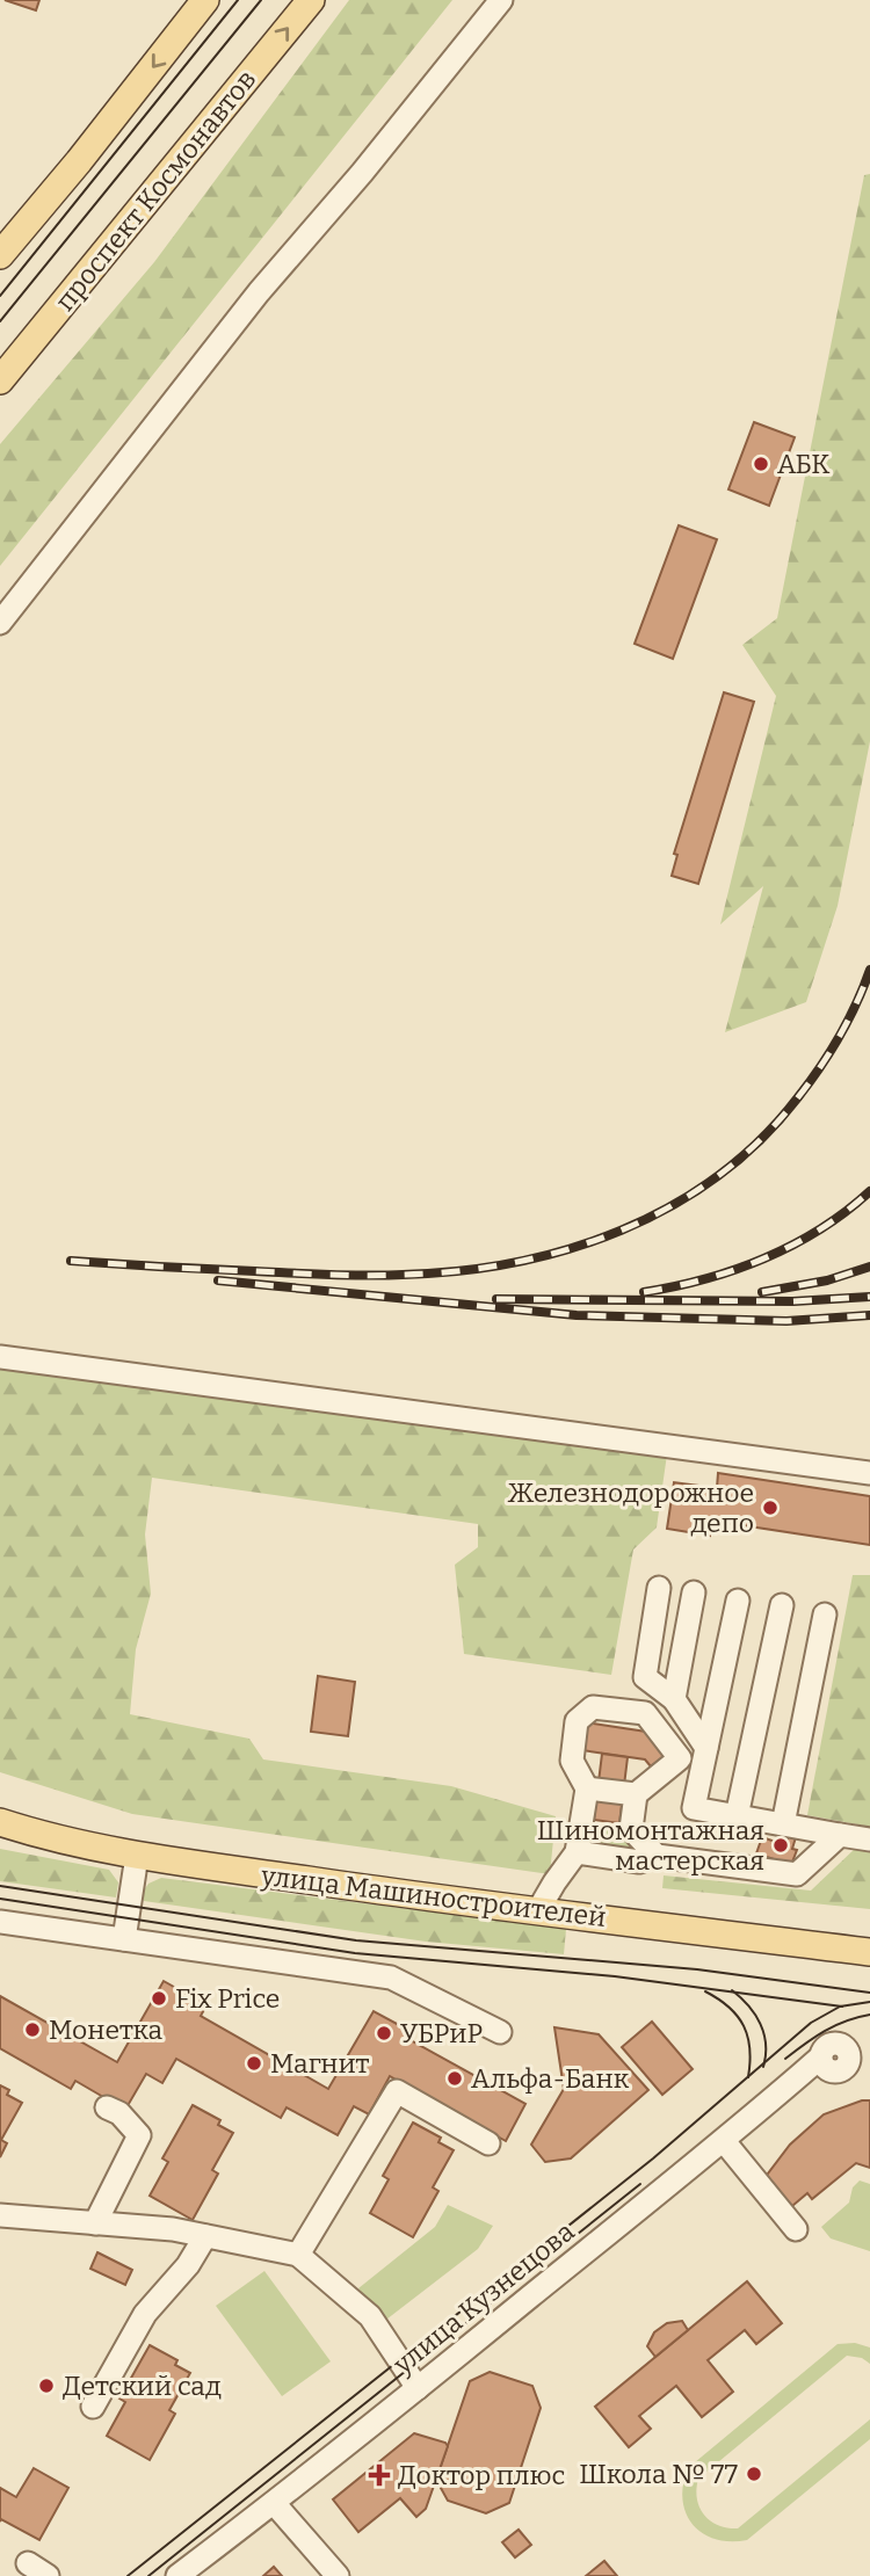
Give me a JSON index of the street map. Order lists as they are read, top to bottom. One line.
{"streets":{"main road":["проспект Космонавтов","улица Машиностроителей"],"street":["улица Кузнецова"]},"places":{"other":["АБК","Железнодорожное депо","Шиномонтажная мастерская","Fix Price","Монетка","УБРиР","Магнит","Альфа-Банк","Детский сад","Школа № 77"],"health":["Доктор плюс"]}}
